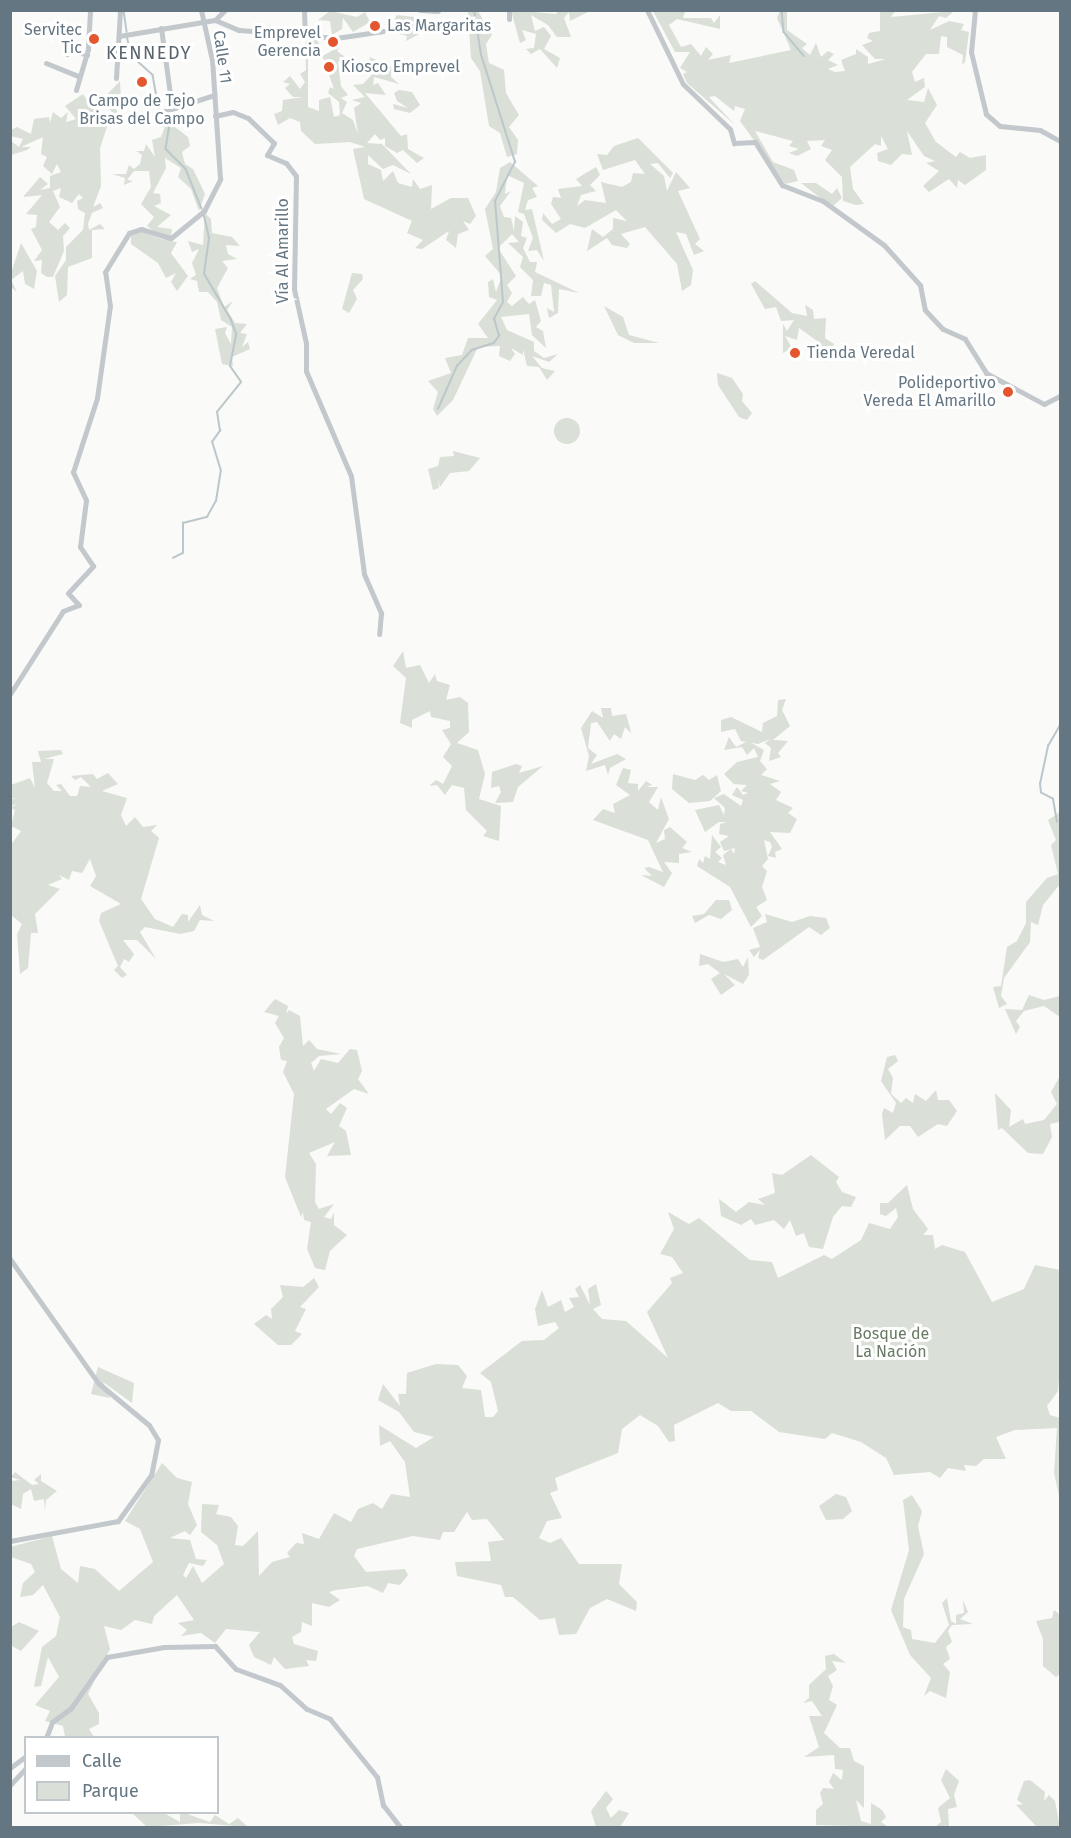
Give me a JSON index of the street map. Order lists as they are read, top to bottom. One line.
{"streets":{"street":["Calle 11","Vía Al Amarillo"]},"crossings":[["Calle 11","Vía Al Amarillo"]],"districts":["KENNEDY"],"parks":["Bosque de La Nación"],"places":["Las Margaritas","Servitec Tic","Emprevel Gerencia","Kiosco Emprevel","Campo de Tejo Brisas del Campo","Tienda Veredal","Polideportivo Vereda El Amarillo"],"legend":["Calle","Parque"]}
